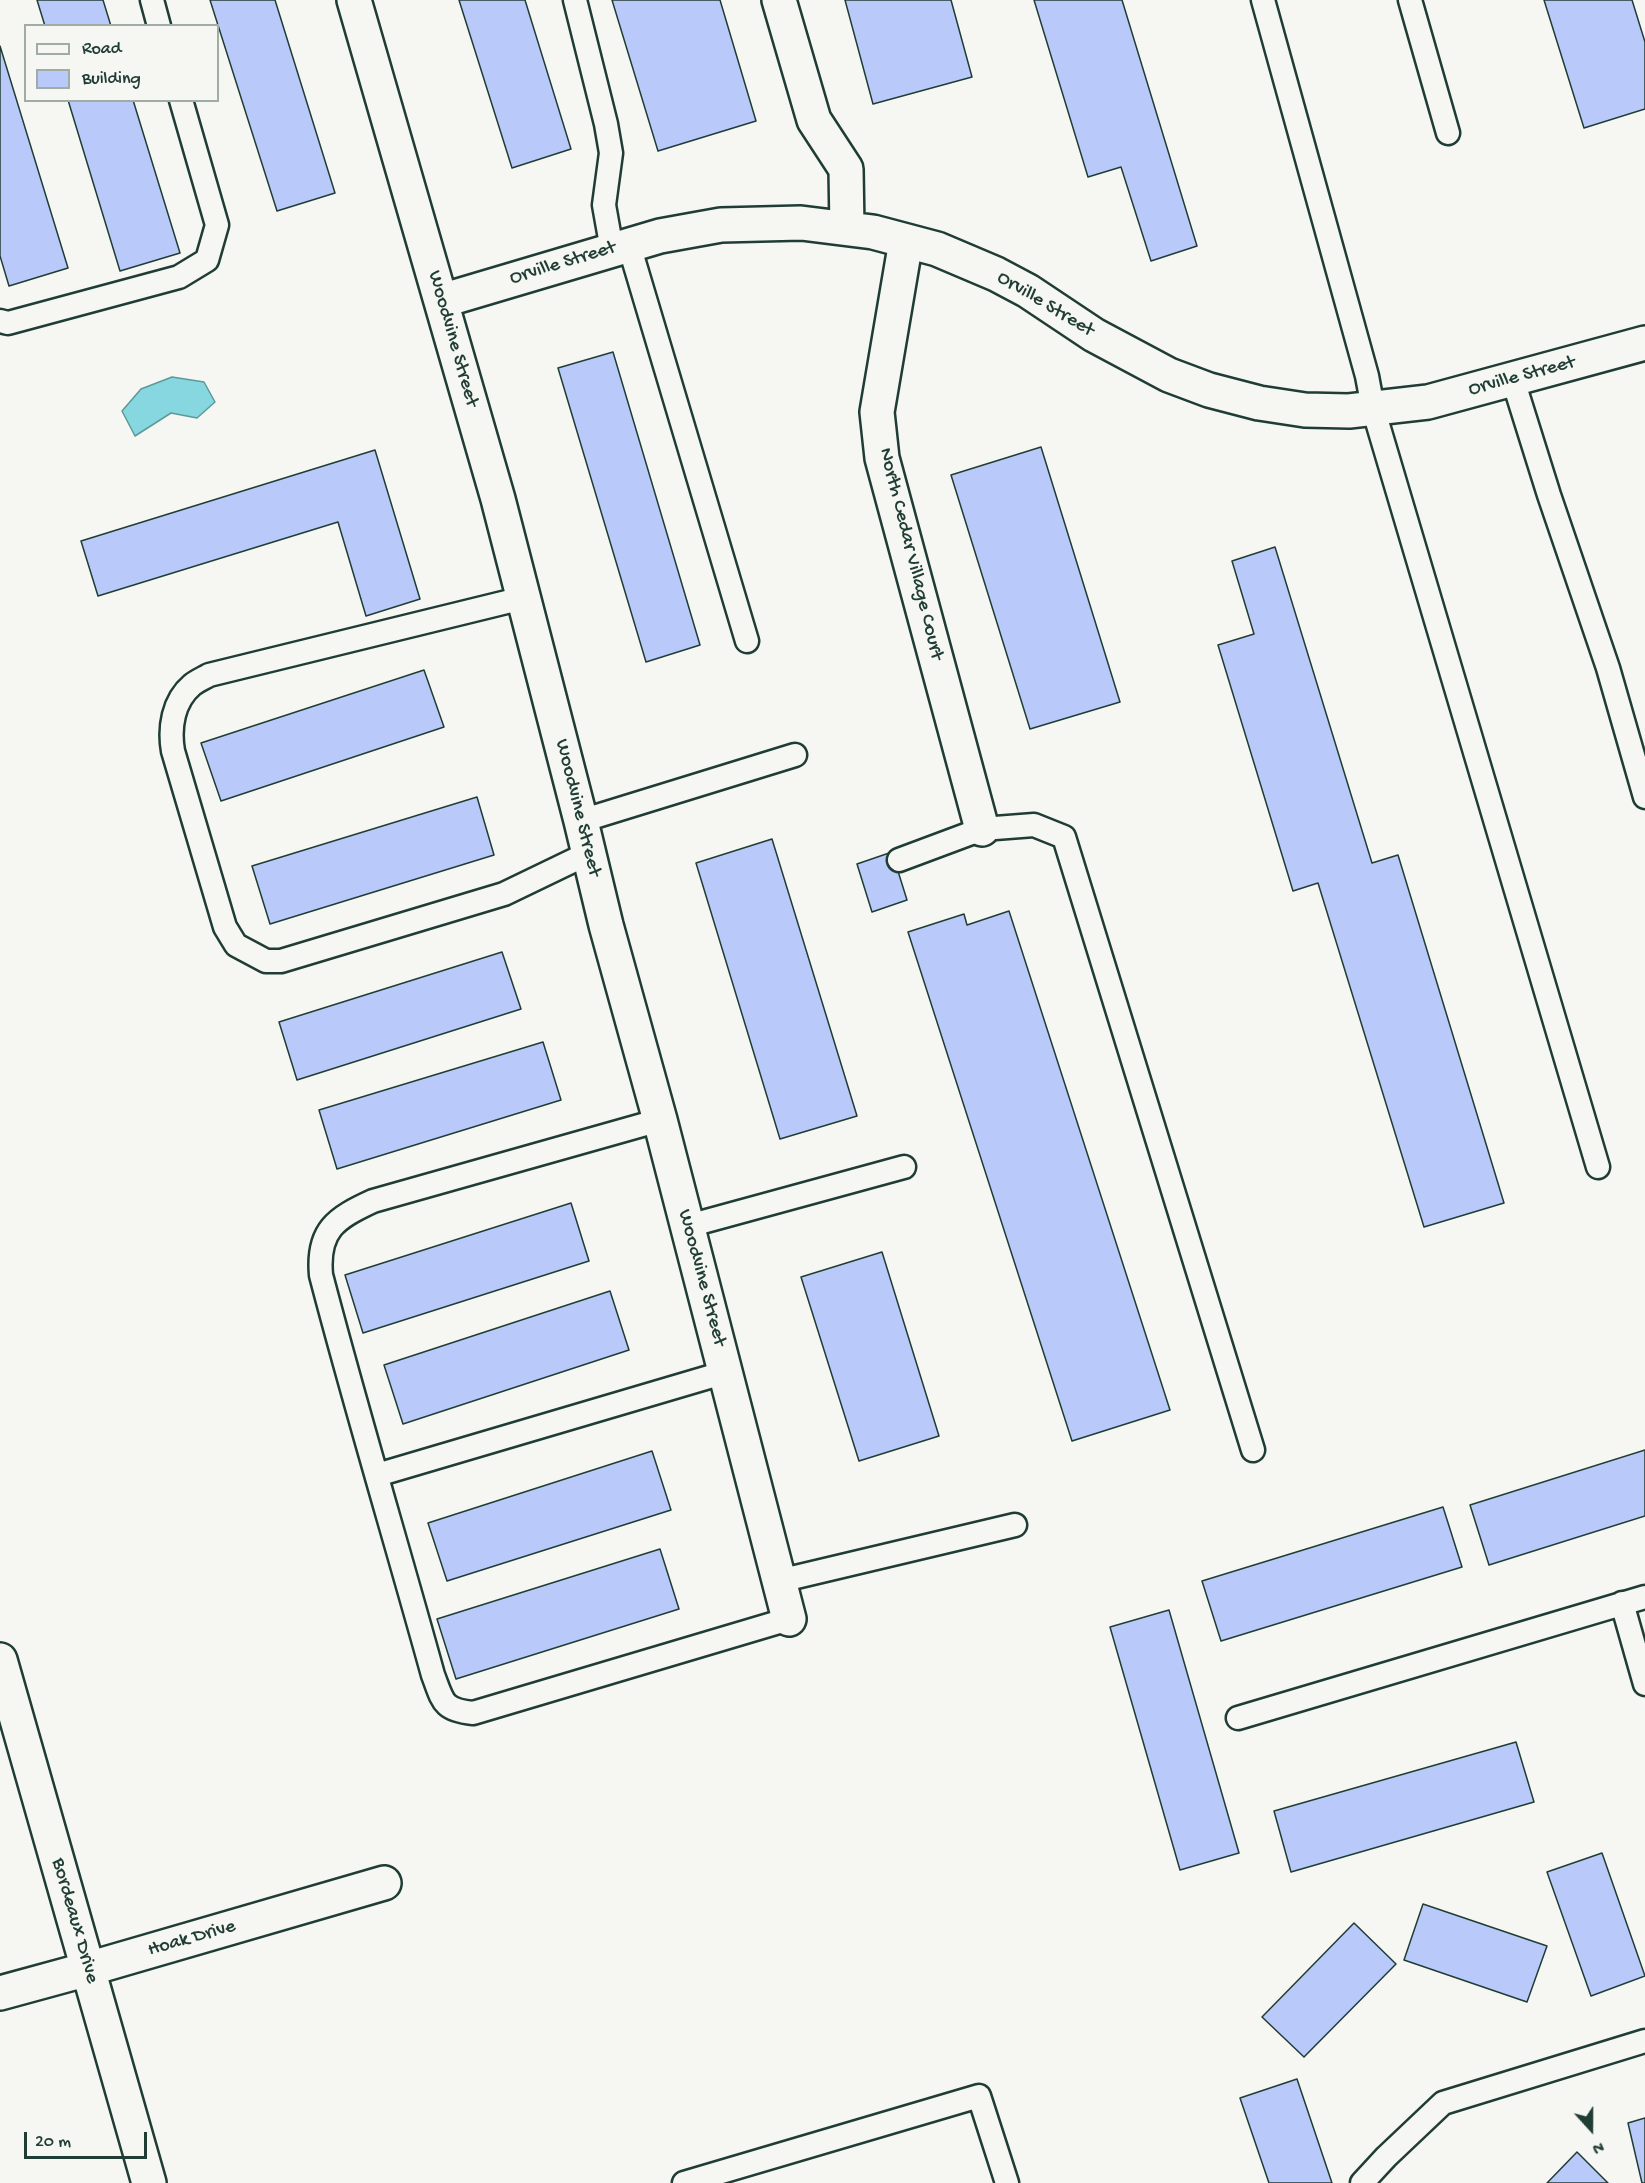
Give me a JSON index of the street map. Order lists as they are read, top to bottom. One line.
{"streets":{"street":["Orville Street","Woodvine Street","North Cedar Village Court","Bordeaux Drive","Hoak Drive"]},"crossings":[["Orville Street","Woodvine Street"],["Orville Street","North Cedar Village Court"],["Bordeaux Drive","Hoak Drive"]],"legend":["Road","Building"],"scale_bar":"20 m","north":"bottom"}
